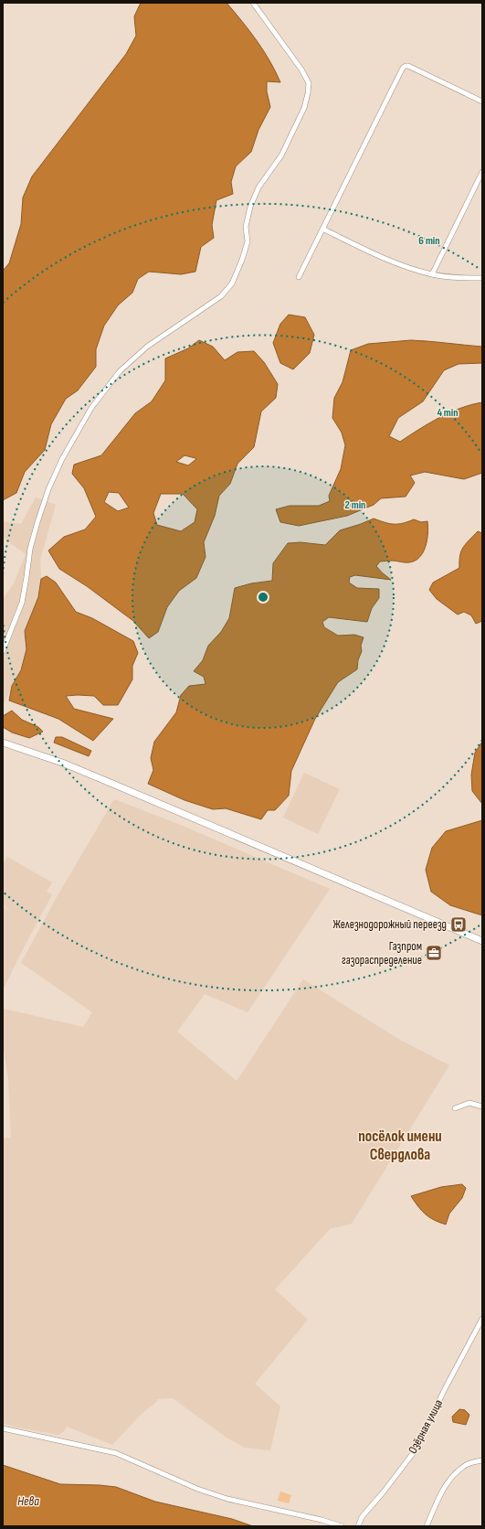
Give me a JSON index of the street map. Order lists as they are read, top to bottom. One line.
{"streets":{"street":["Озёрная улица"]},"districts":["посёлок имени Свердлова"],"water":["Нева"],"places":{"bus stop":["Железнодорожный переезд"],"office":["Газпром газораспределение"]},"rings":["6 min","4 min","2 min"]}
